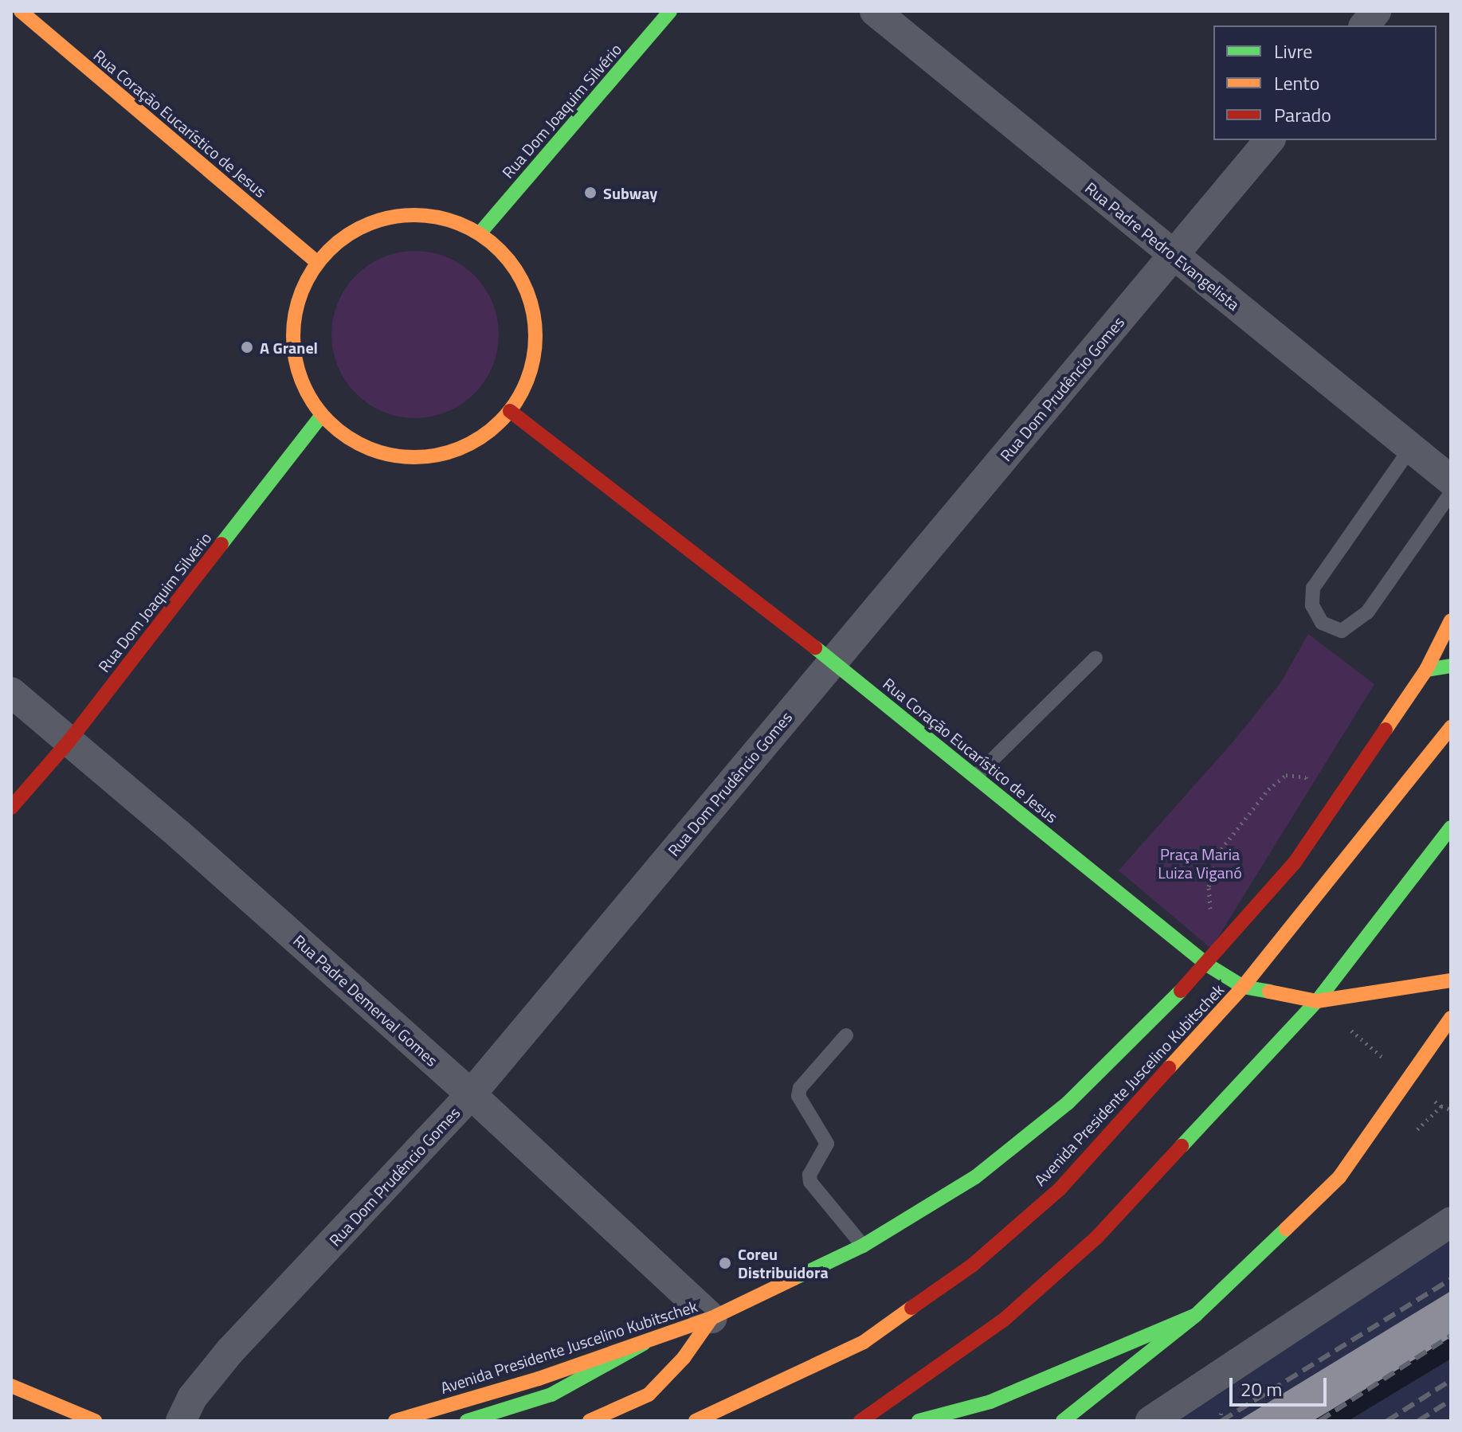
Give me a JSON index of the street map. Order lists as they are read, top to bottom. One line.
{"streets":{"main road":["Rua Dom Joaquim Silvério","Rua Coração Eucarístico de Jesus","Avenida Presidente Juscelino Kubitschek"],"street":["Rua Padre Pedro Evangelista","Rua Dom Prudêncio Gomes","Rua Padre Demerval Gomes"]},"crossings":[["Rua Dom Joaquim Silvério","Rua Padre Demerval Gomes"],["Rua Coração Eucarístico de Jesus","Rua Dom Prudêncio Gomes"],["Rua Coração Eucarístico de Jesus","Avenida Presidente Juscelino Kubitschek"],["Rua Padre Pedro Evangelista","Rua Dom Prudêncio Gomes"],["Rua Dom Prudêncio Gomes","Rua Padre Demerval Gomes"],["Rua Padre Demerval Gomes","Avenida Presidente Juscelino Kubitschek"]],"parks":["Praça Maria Luiza Viganó"],"places":["Subway","A Granel","Coreu Distribuidora"],"legend":["Livre","Lento","Parado"],"scale_bar":"20 m"}
